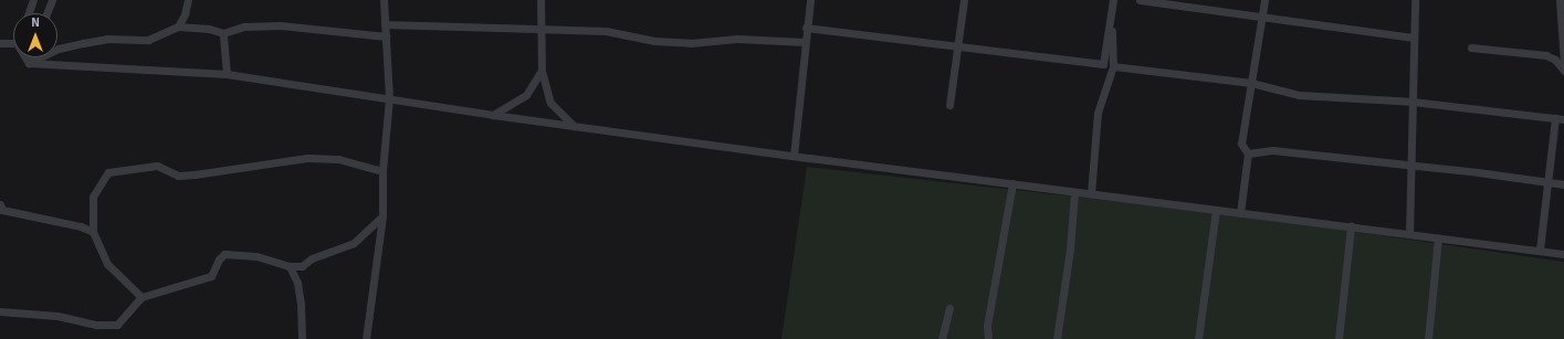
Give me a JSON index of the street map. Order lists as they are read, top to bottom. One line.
{"north":"top"}
